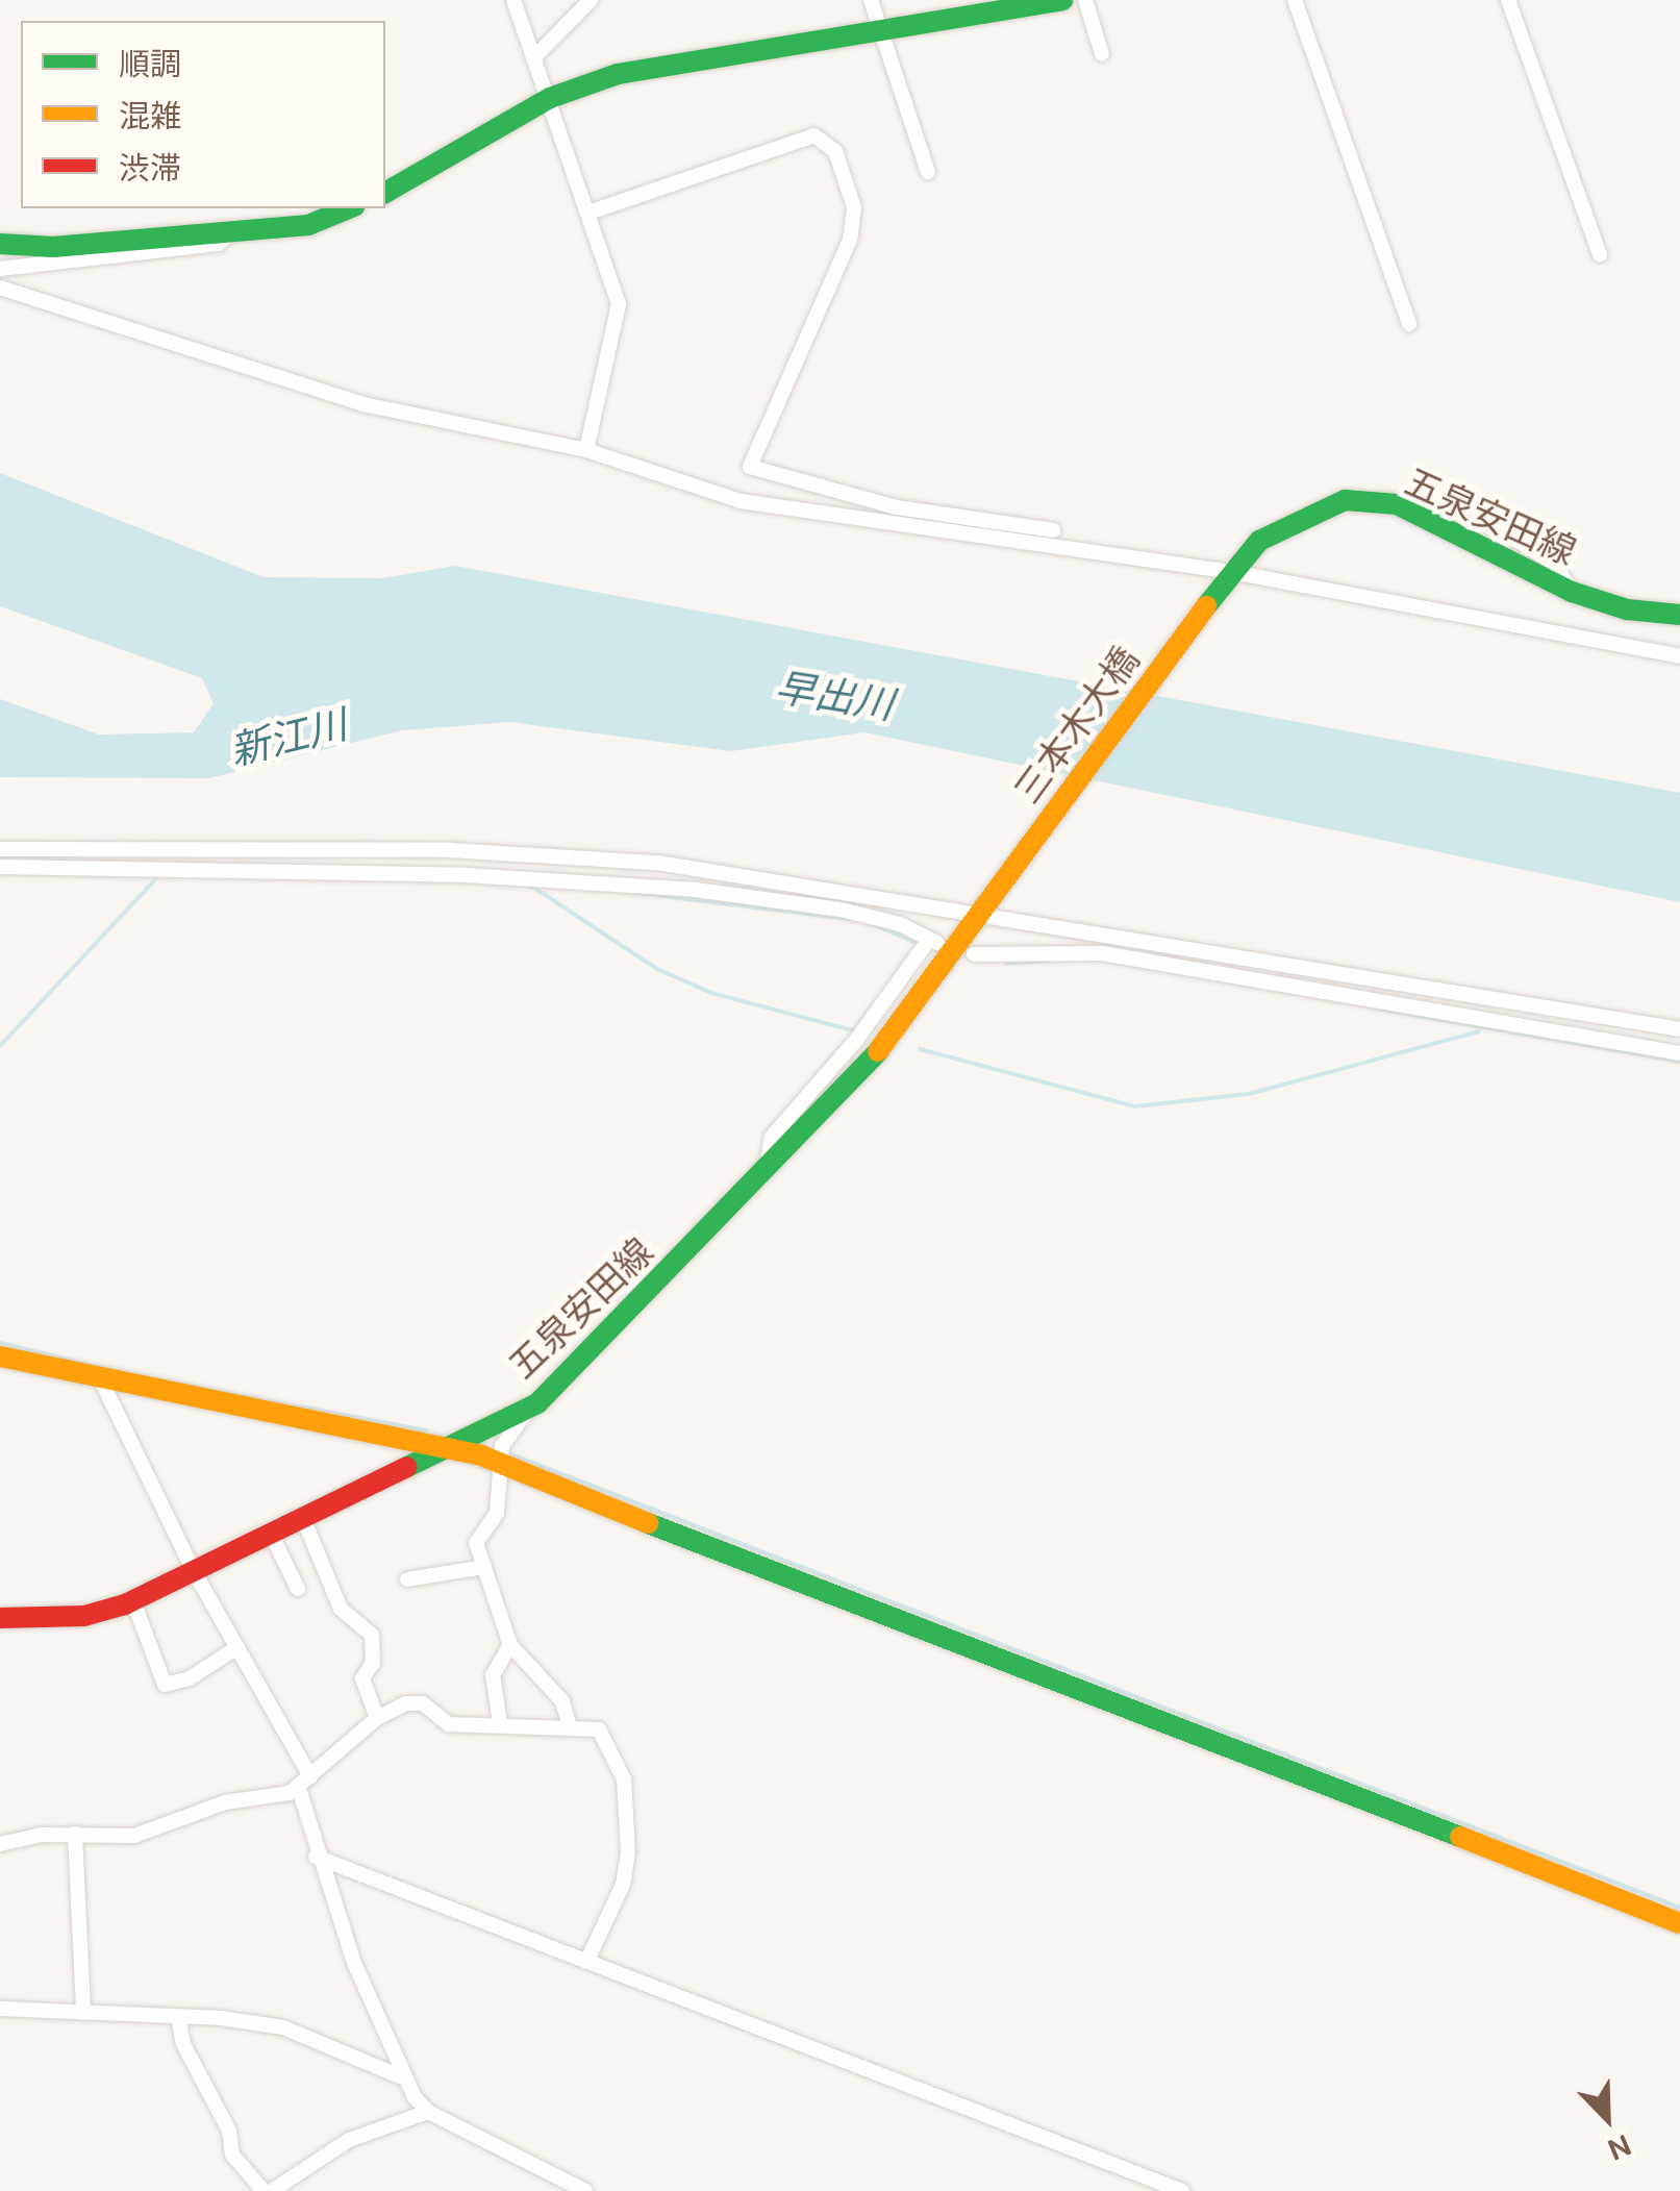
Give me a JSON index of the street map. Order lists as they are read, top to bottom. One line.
{"streets":{"street":["五泉安田線","三本木大橋"]},"crossings":[["五泉安田線","三本木大橋"]],"water":["早出川","新江川"],"legend":["順調","混雑","渋滞"],"north":"bottom right"}
